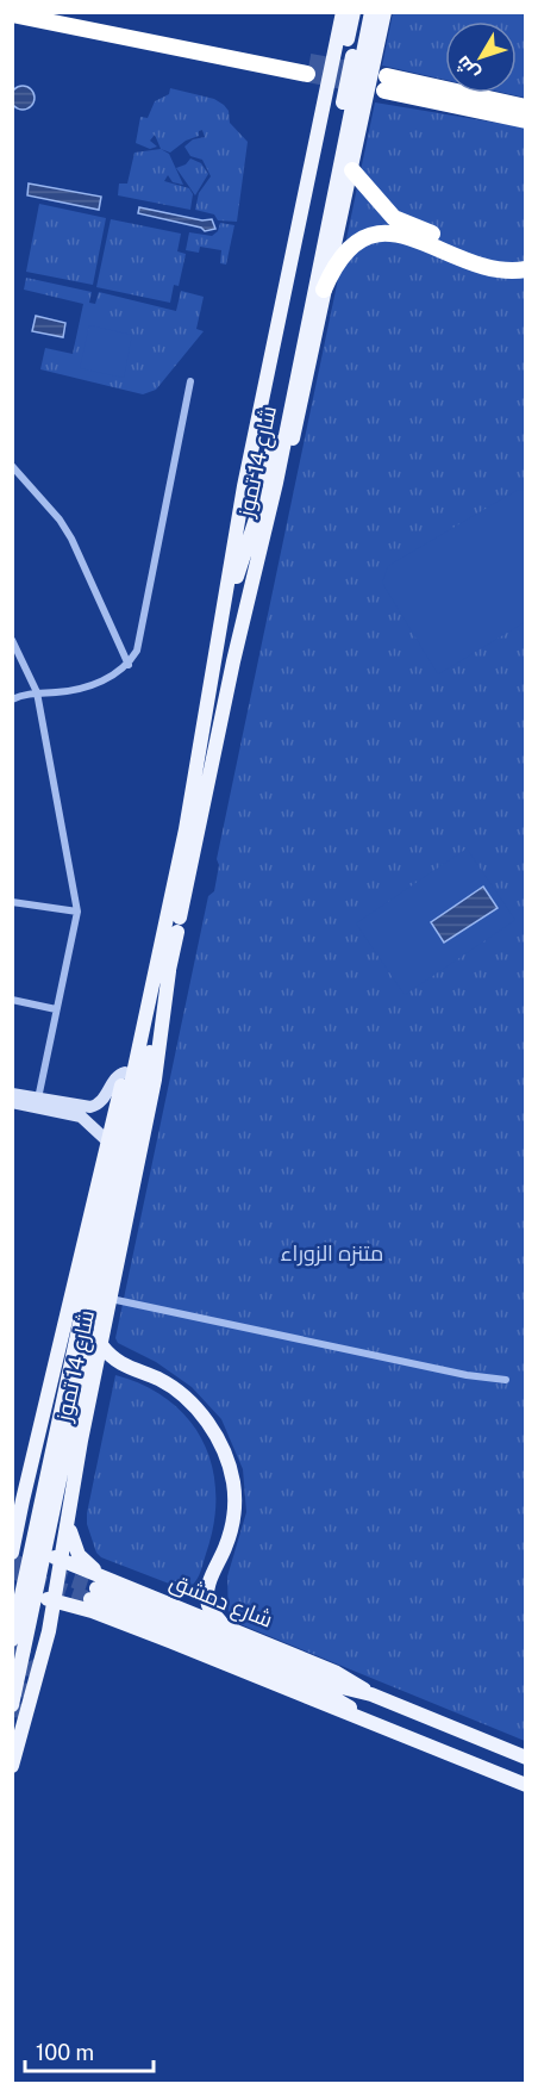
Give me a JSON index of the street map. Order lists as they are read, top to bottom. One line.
{"streets":{"main road":["شارع 14 تموز","شارع دمشق"]},"crossings":[["شارع 14 تموز","شارع دمشق"]],"parks":["متنزه الزوراء"],"scale_bar":"100 m","north":"bottom left"}
